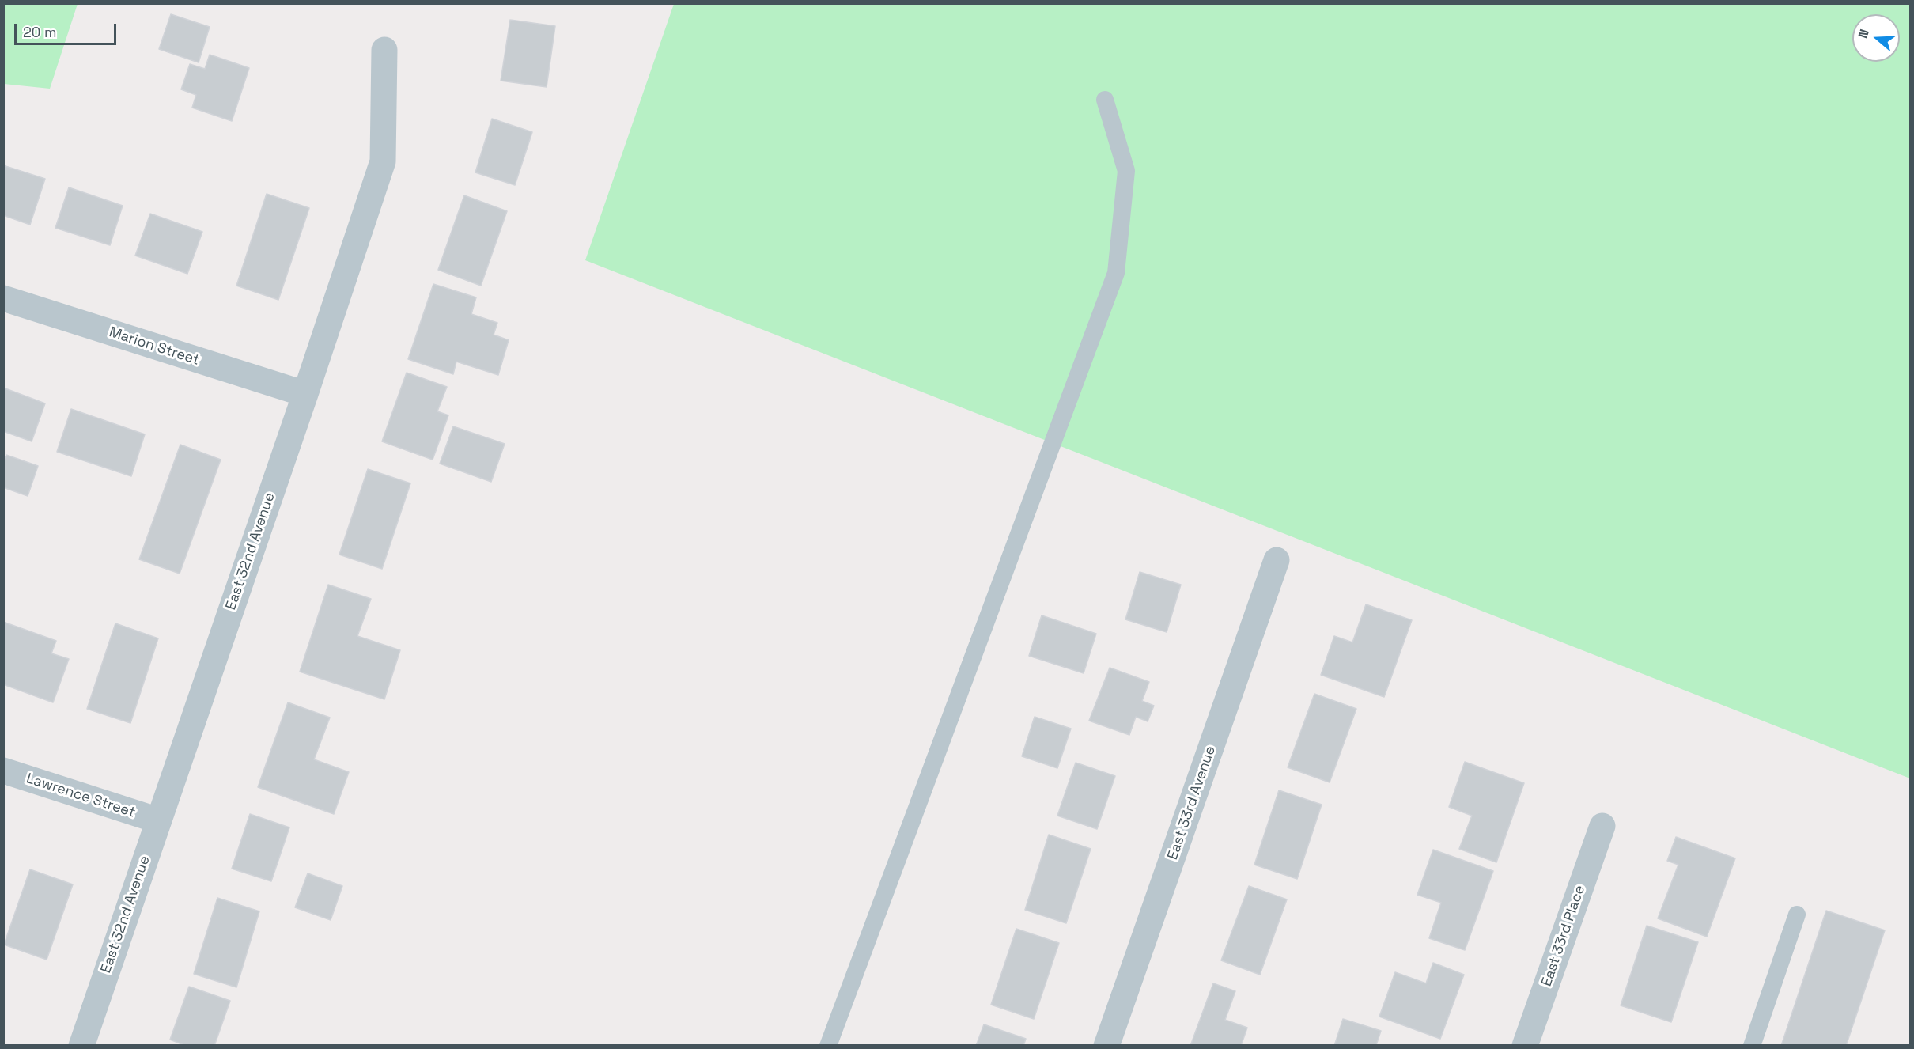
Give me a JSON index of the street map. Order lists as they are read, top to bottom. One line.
{"streets":{"street":["Marion Street","East 32nd Avenue","Lawrence Street","East 33rd Avenue","East 33rd Place"]},"crossings":[["Marion Street","East 32nd Avenue"],["East 32nd Avenue","Lawrence Street"]],"scale_bar":"20 m","north":"left"}
